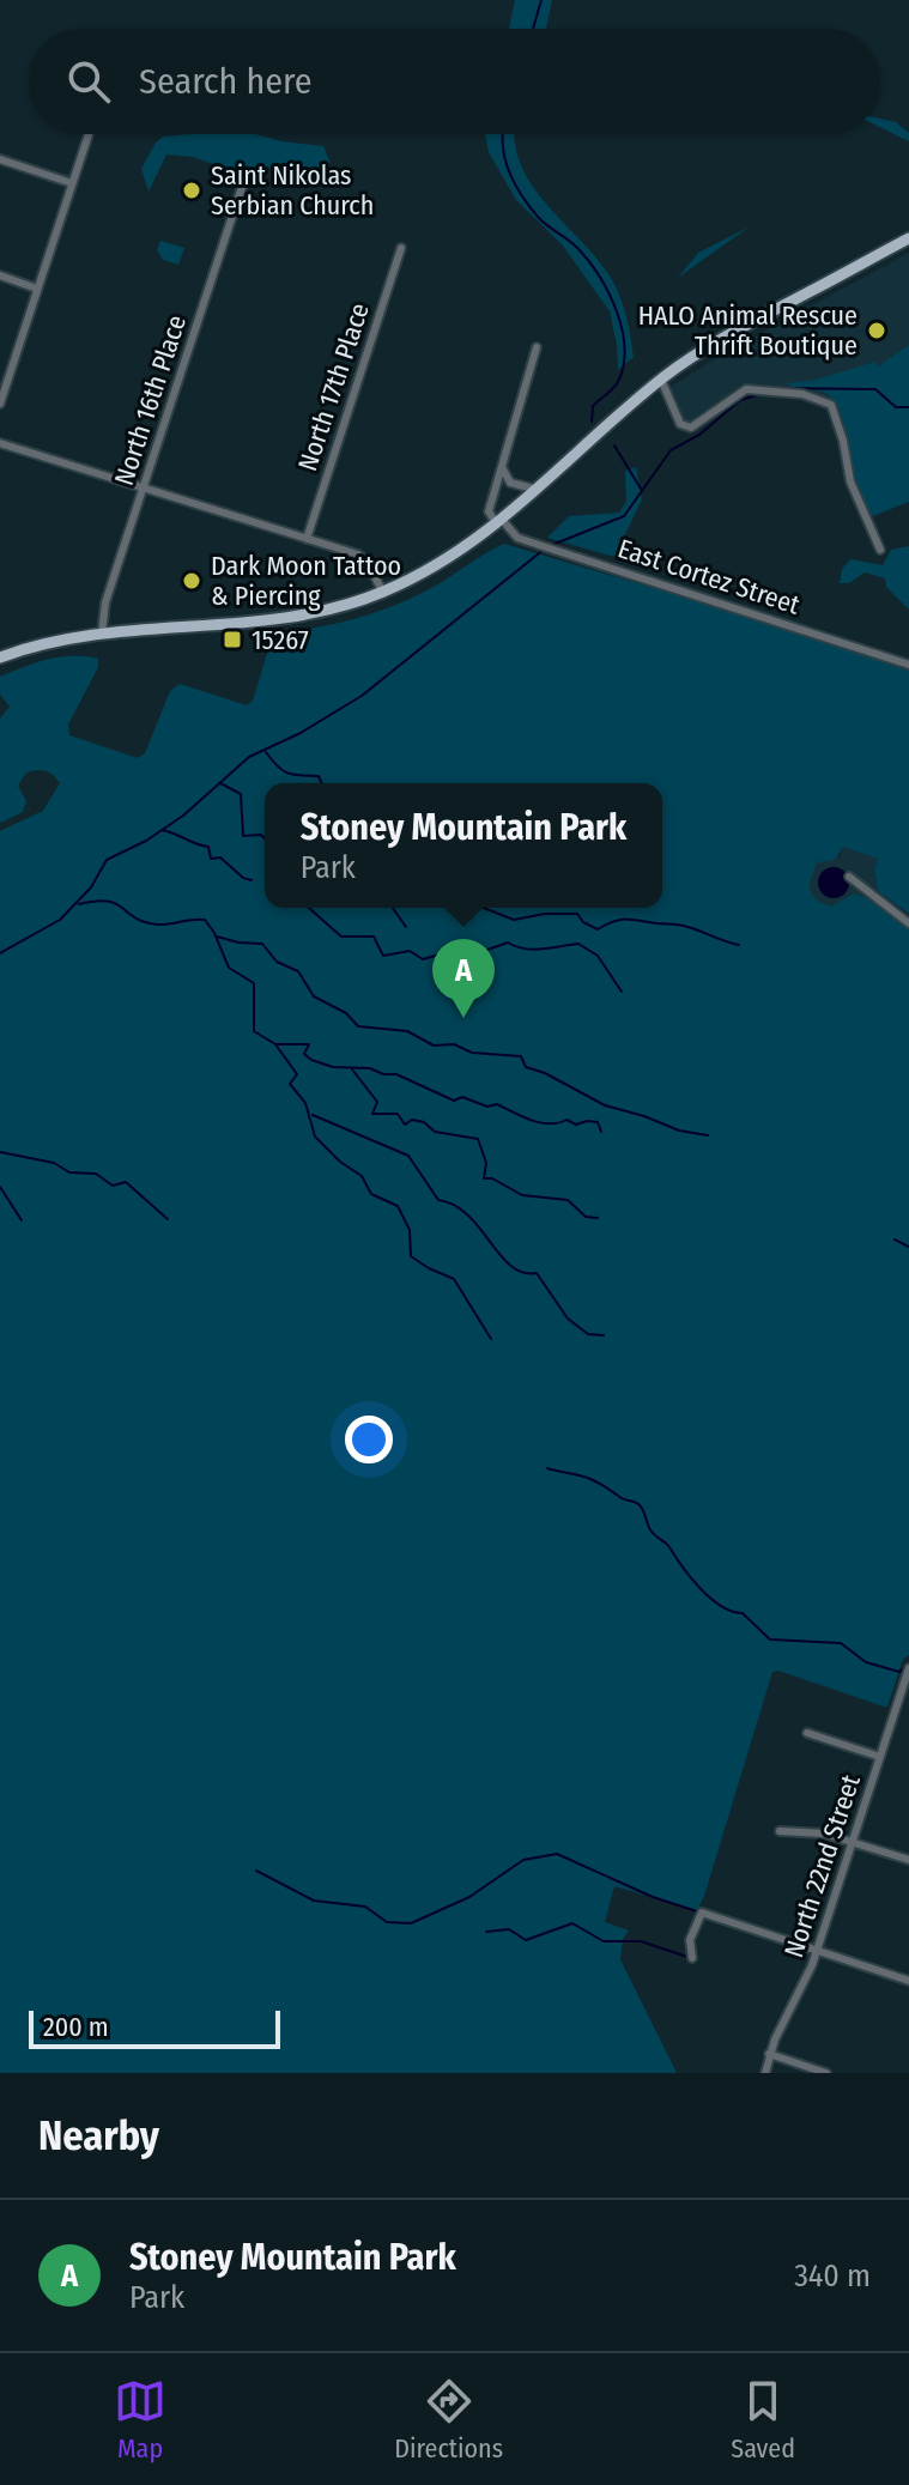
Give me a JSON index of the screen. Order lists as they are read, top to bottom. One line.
{"streets":{"street":["North 17th Place","North 16th Place","East Cortez Street","North 22nd Street"]},"places":{"other":["Saint Nikolas Serbian Church","HALO Animal Rescue Thrift Boutique","Dark Moon Tattoo & Piercing"],"transit":["15267"]},"scale_bar":"200 m","page":{"search":"Search here","popup":["Stoney Mountain Park","Park"],"pins":"A","scale":"200 m","heading":"Nearby","list":[{"mark":"A","name":"Stoney Mountain Park","note":"Park","value":"340 m"}],"nav":["Map","Directions","Saved"]}}
